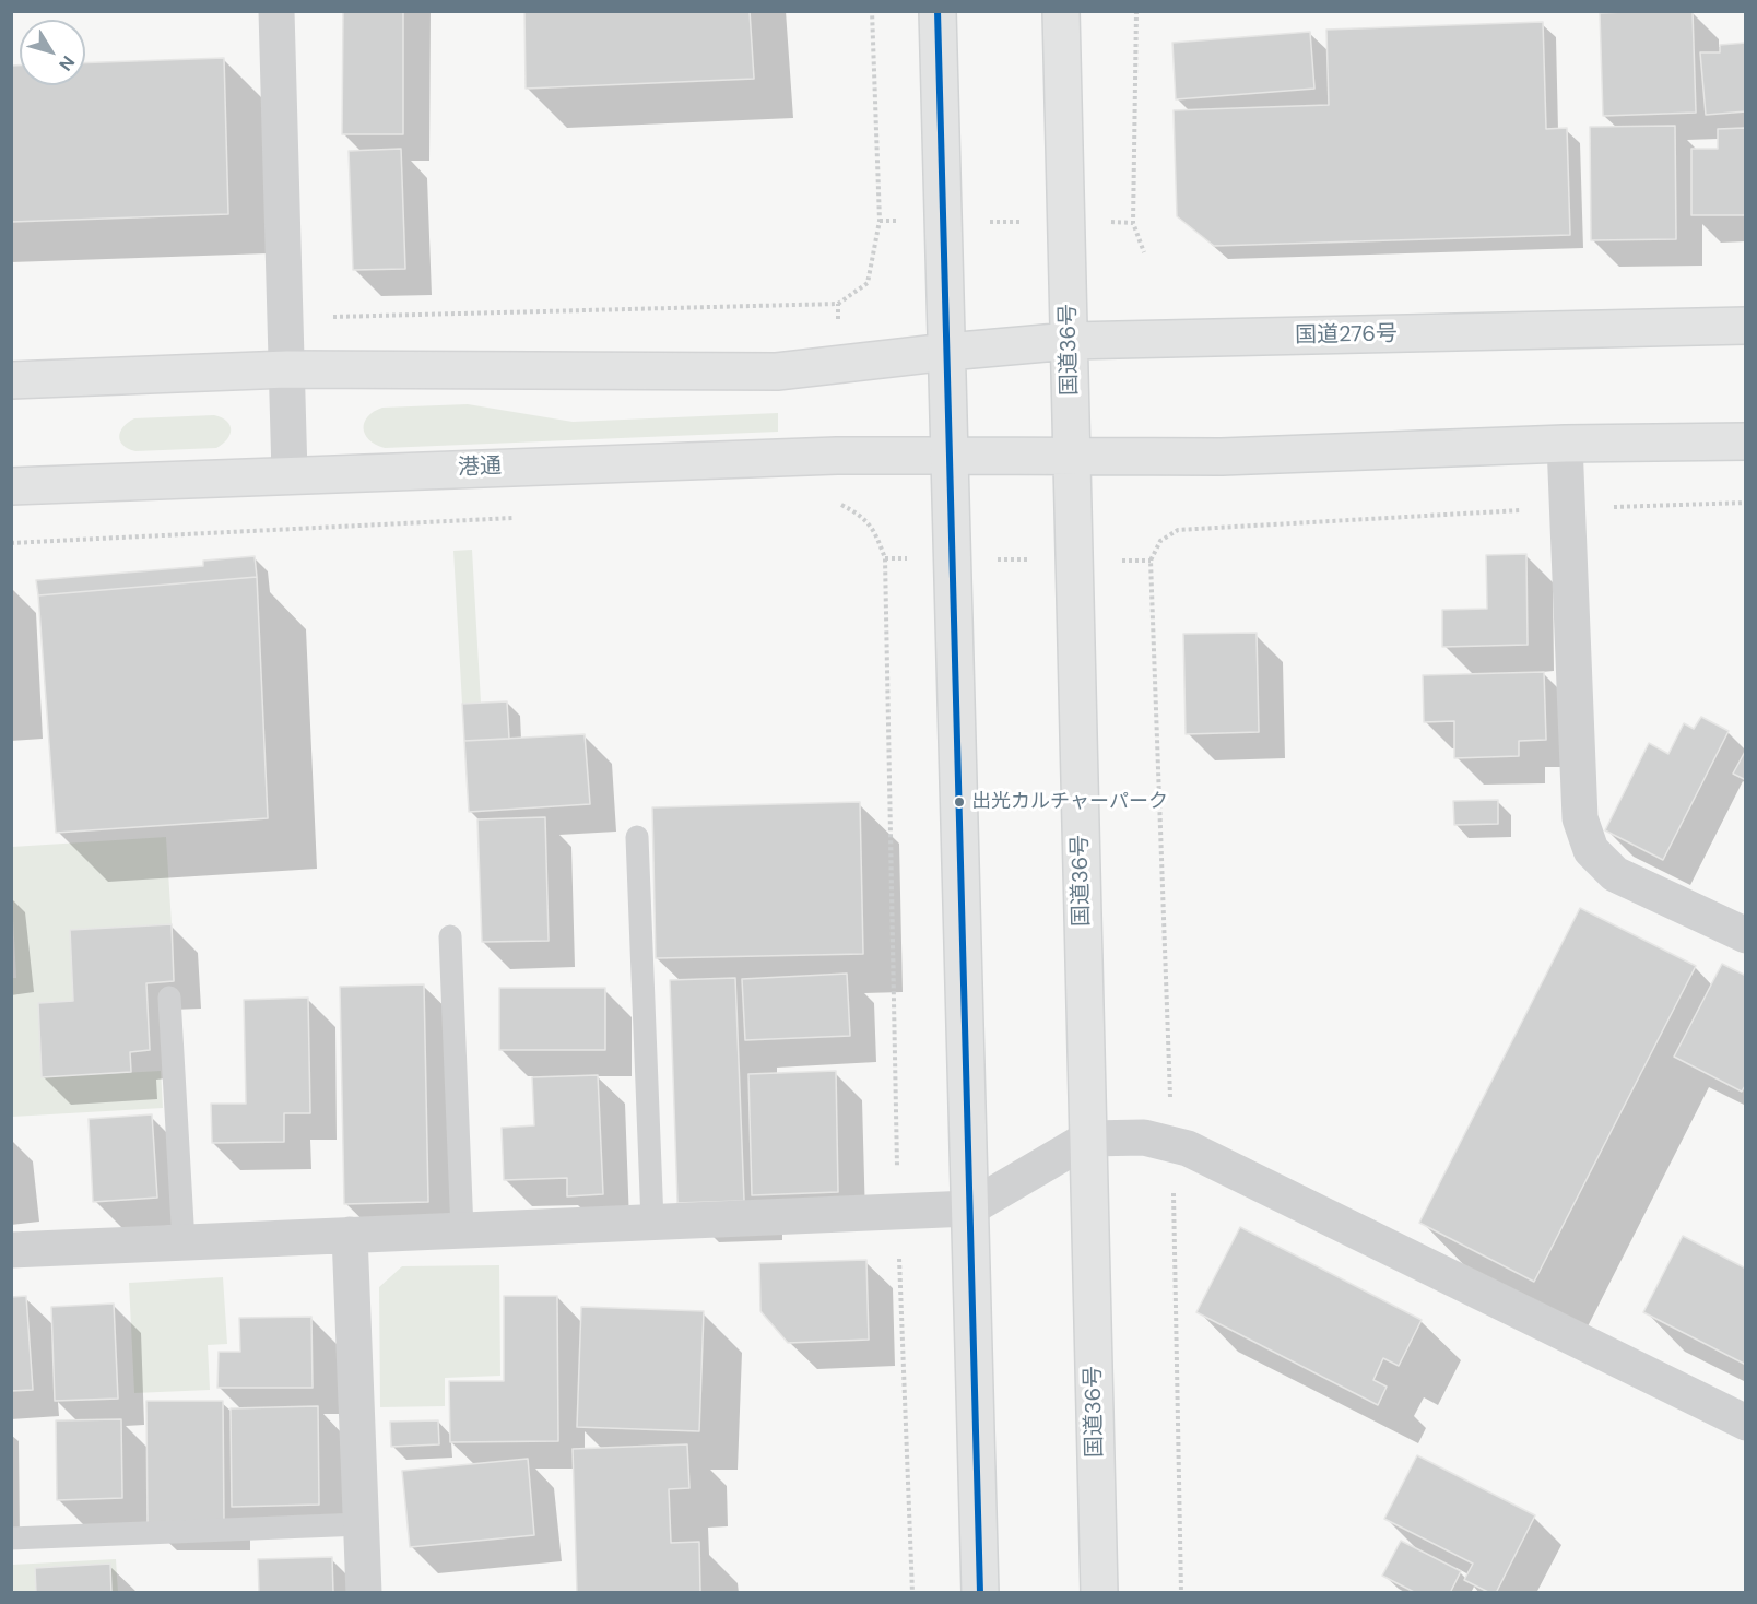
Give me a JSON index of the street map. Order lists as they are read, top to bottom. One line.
{"streets":{"main road":["国道276号","国道36号","港通"]},"crossings":[["国道276号","国道36号"]],"places":["出光カルチャーパーク"],"north":"bottom right"}
